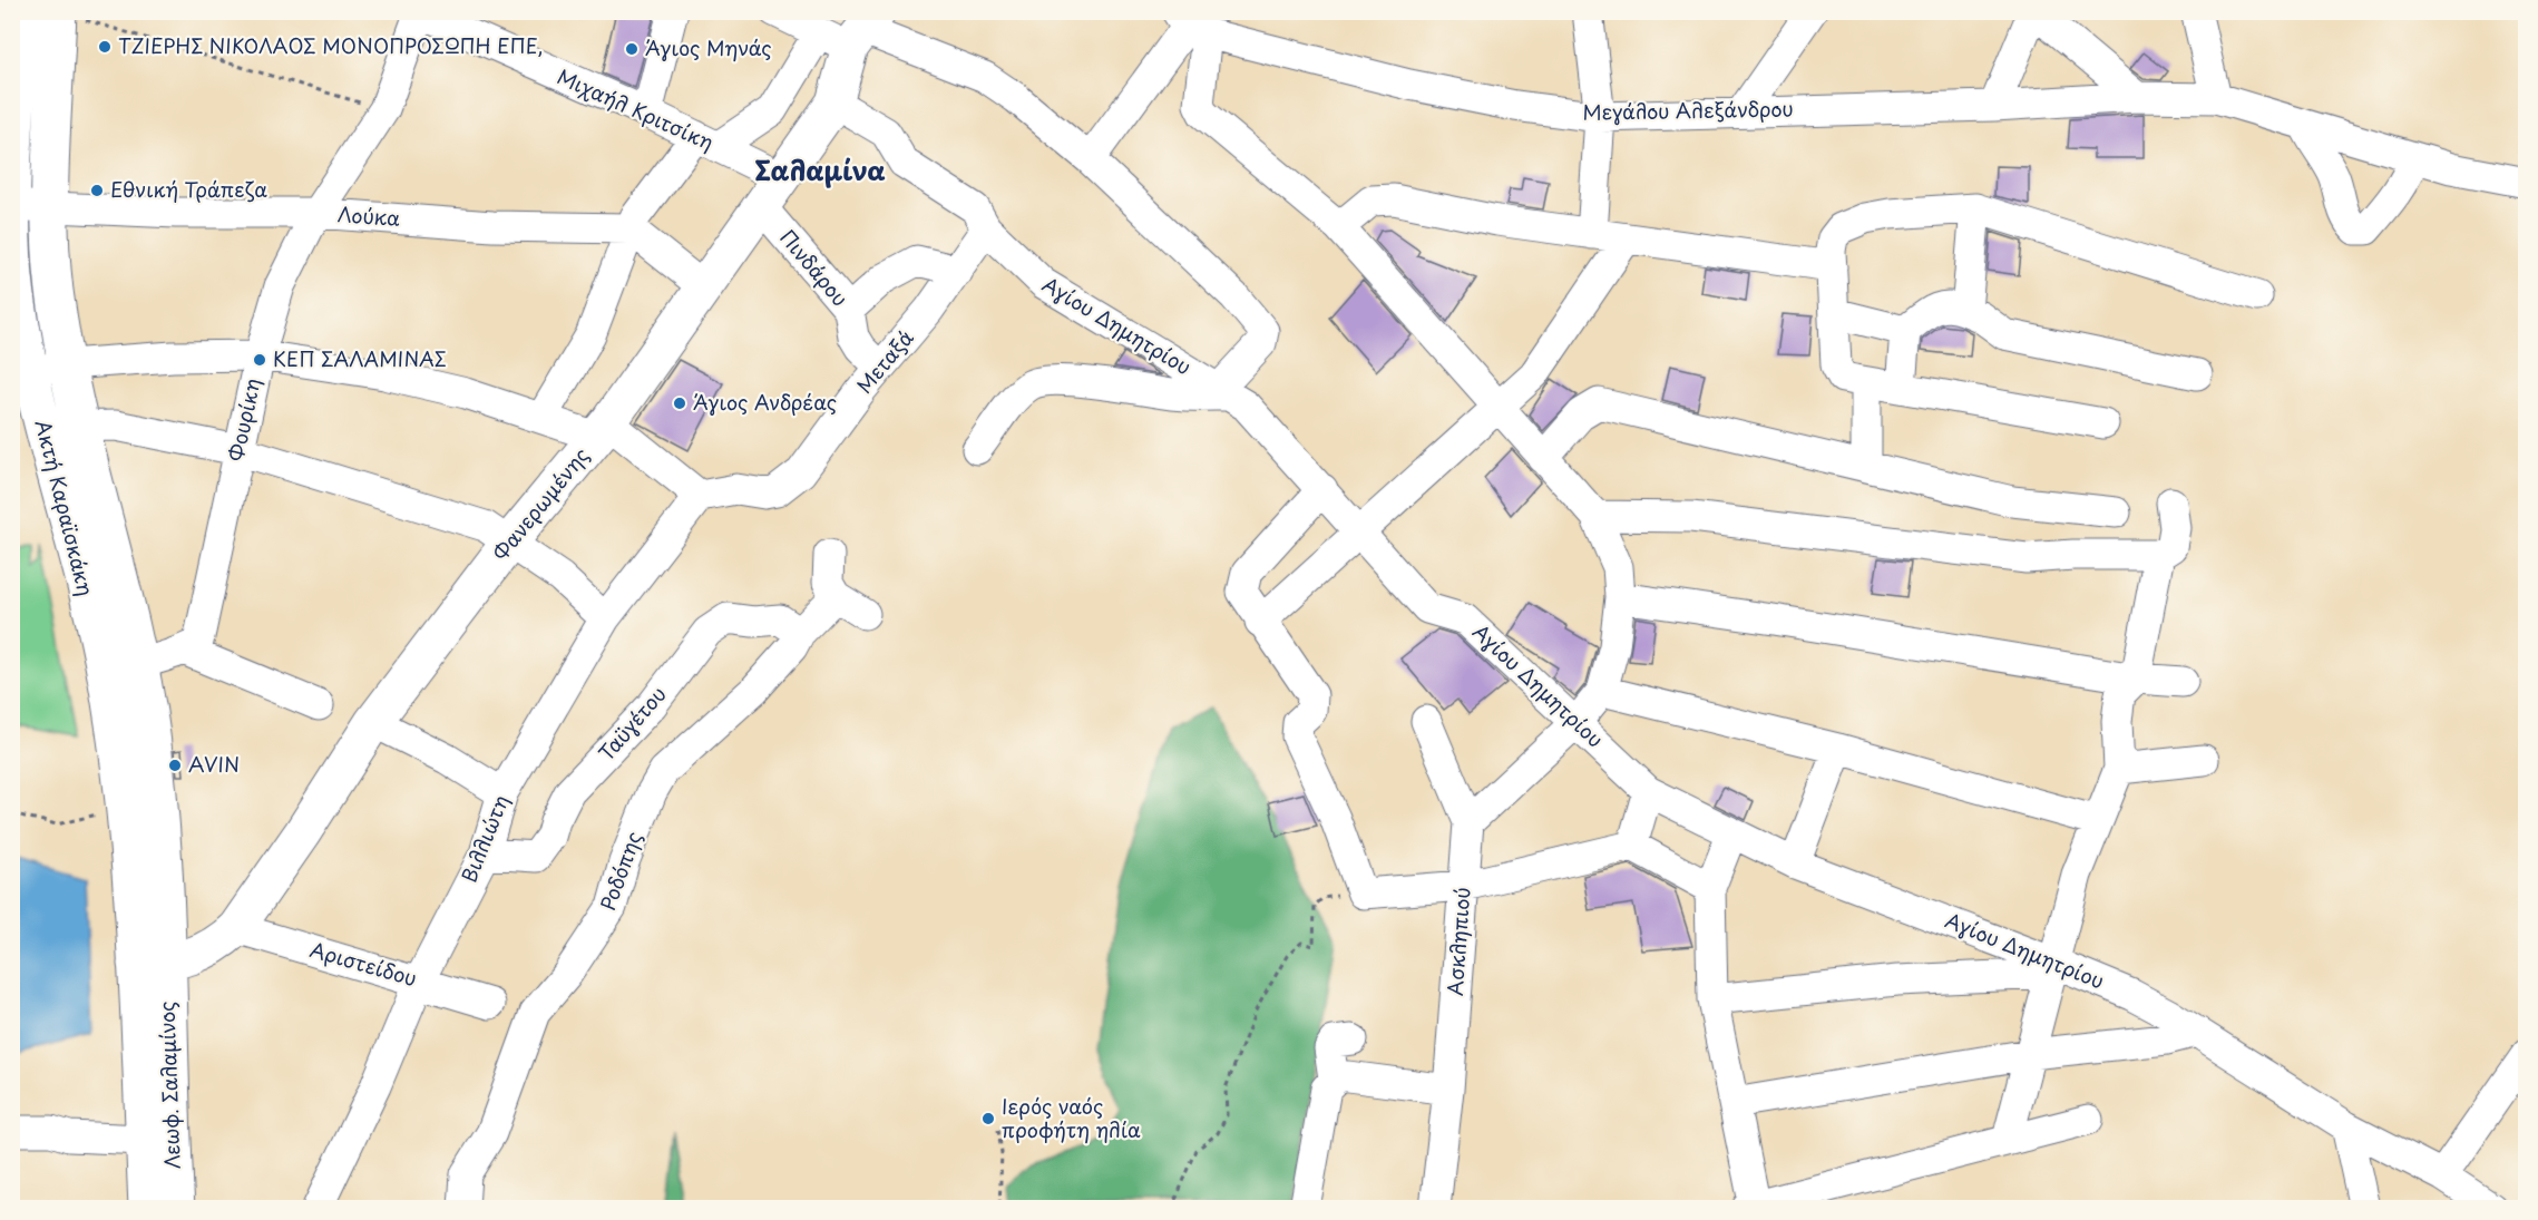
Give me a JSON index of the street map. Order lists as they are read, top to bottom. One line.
{"streets":{"main road":["Φανερωμένης","Ακτή Καραϊσκάκη","Λεωφ. Σαλαμίνος"],"street":["Μιχαήλ Κριτσίκη","Μεγάλου Αλεξάνδρου","Λούκα","Πινδάρου","Αγίου Δημητρίου","Μεταξά","Φουρίκη","Ταϋγέτου","Βιλλιώτη","Ροδόπης","Ασκληπιού","Αριστείδου"]},"crossings":[["Μιχαήλ Κριτσίκη","Πινδάρου"],["Μιχαήλ Κριτσίκη","Φουρίκη"],["Μιχαήλ Κριτσίκη","Φανερωμένης"],["Λούκα","Φουρίκη"],["Λούκα","Ακτή Καραϊσκάκη"],["Πινδάρου","Μεταξά"],["Πινδάρου","Φανερωμένης"],["Αγίου Δημητρίου","Μεταξά"],["Αγίου Δημητρίου","Φανερωμένης"],["Μεταξά","Βιλλιώτη"],["Φανερωμένης","Ακτή Καραϊσκάκη"],["Φανερωμένης","Αριστείδου"],["Φανερωμένης","Λεωφ. Σαλαμίνος"],["Ακτή Καραϊσκάκη","Λεωφ. Σαλαμίνος"],["Ταϋγέτου","Βιλλιώτη"],["Ταϋγέτου","Ροδόπης"],["Βιλλιώτη","Αριστείδου"]],"districts":["Σαλαμίνα"],"places":["ΤΖΙΕΡΗΣ ΝΙΚΟΛΑΟΣ ΜΟΝΟΠΡΟΣΩΠΗ ΕΠΕ,","Άγιος Μηνάς","Εθνική Τράπεζα","ΚΕΠ ΣΑΛΑΜΙΝΑΣ","Άγιος Ανδρέας","AVIN","Ιερός ναός προφήτη ηλία"]}
